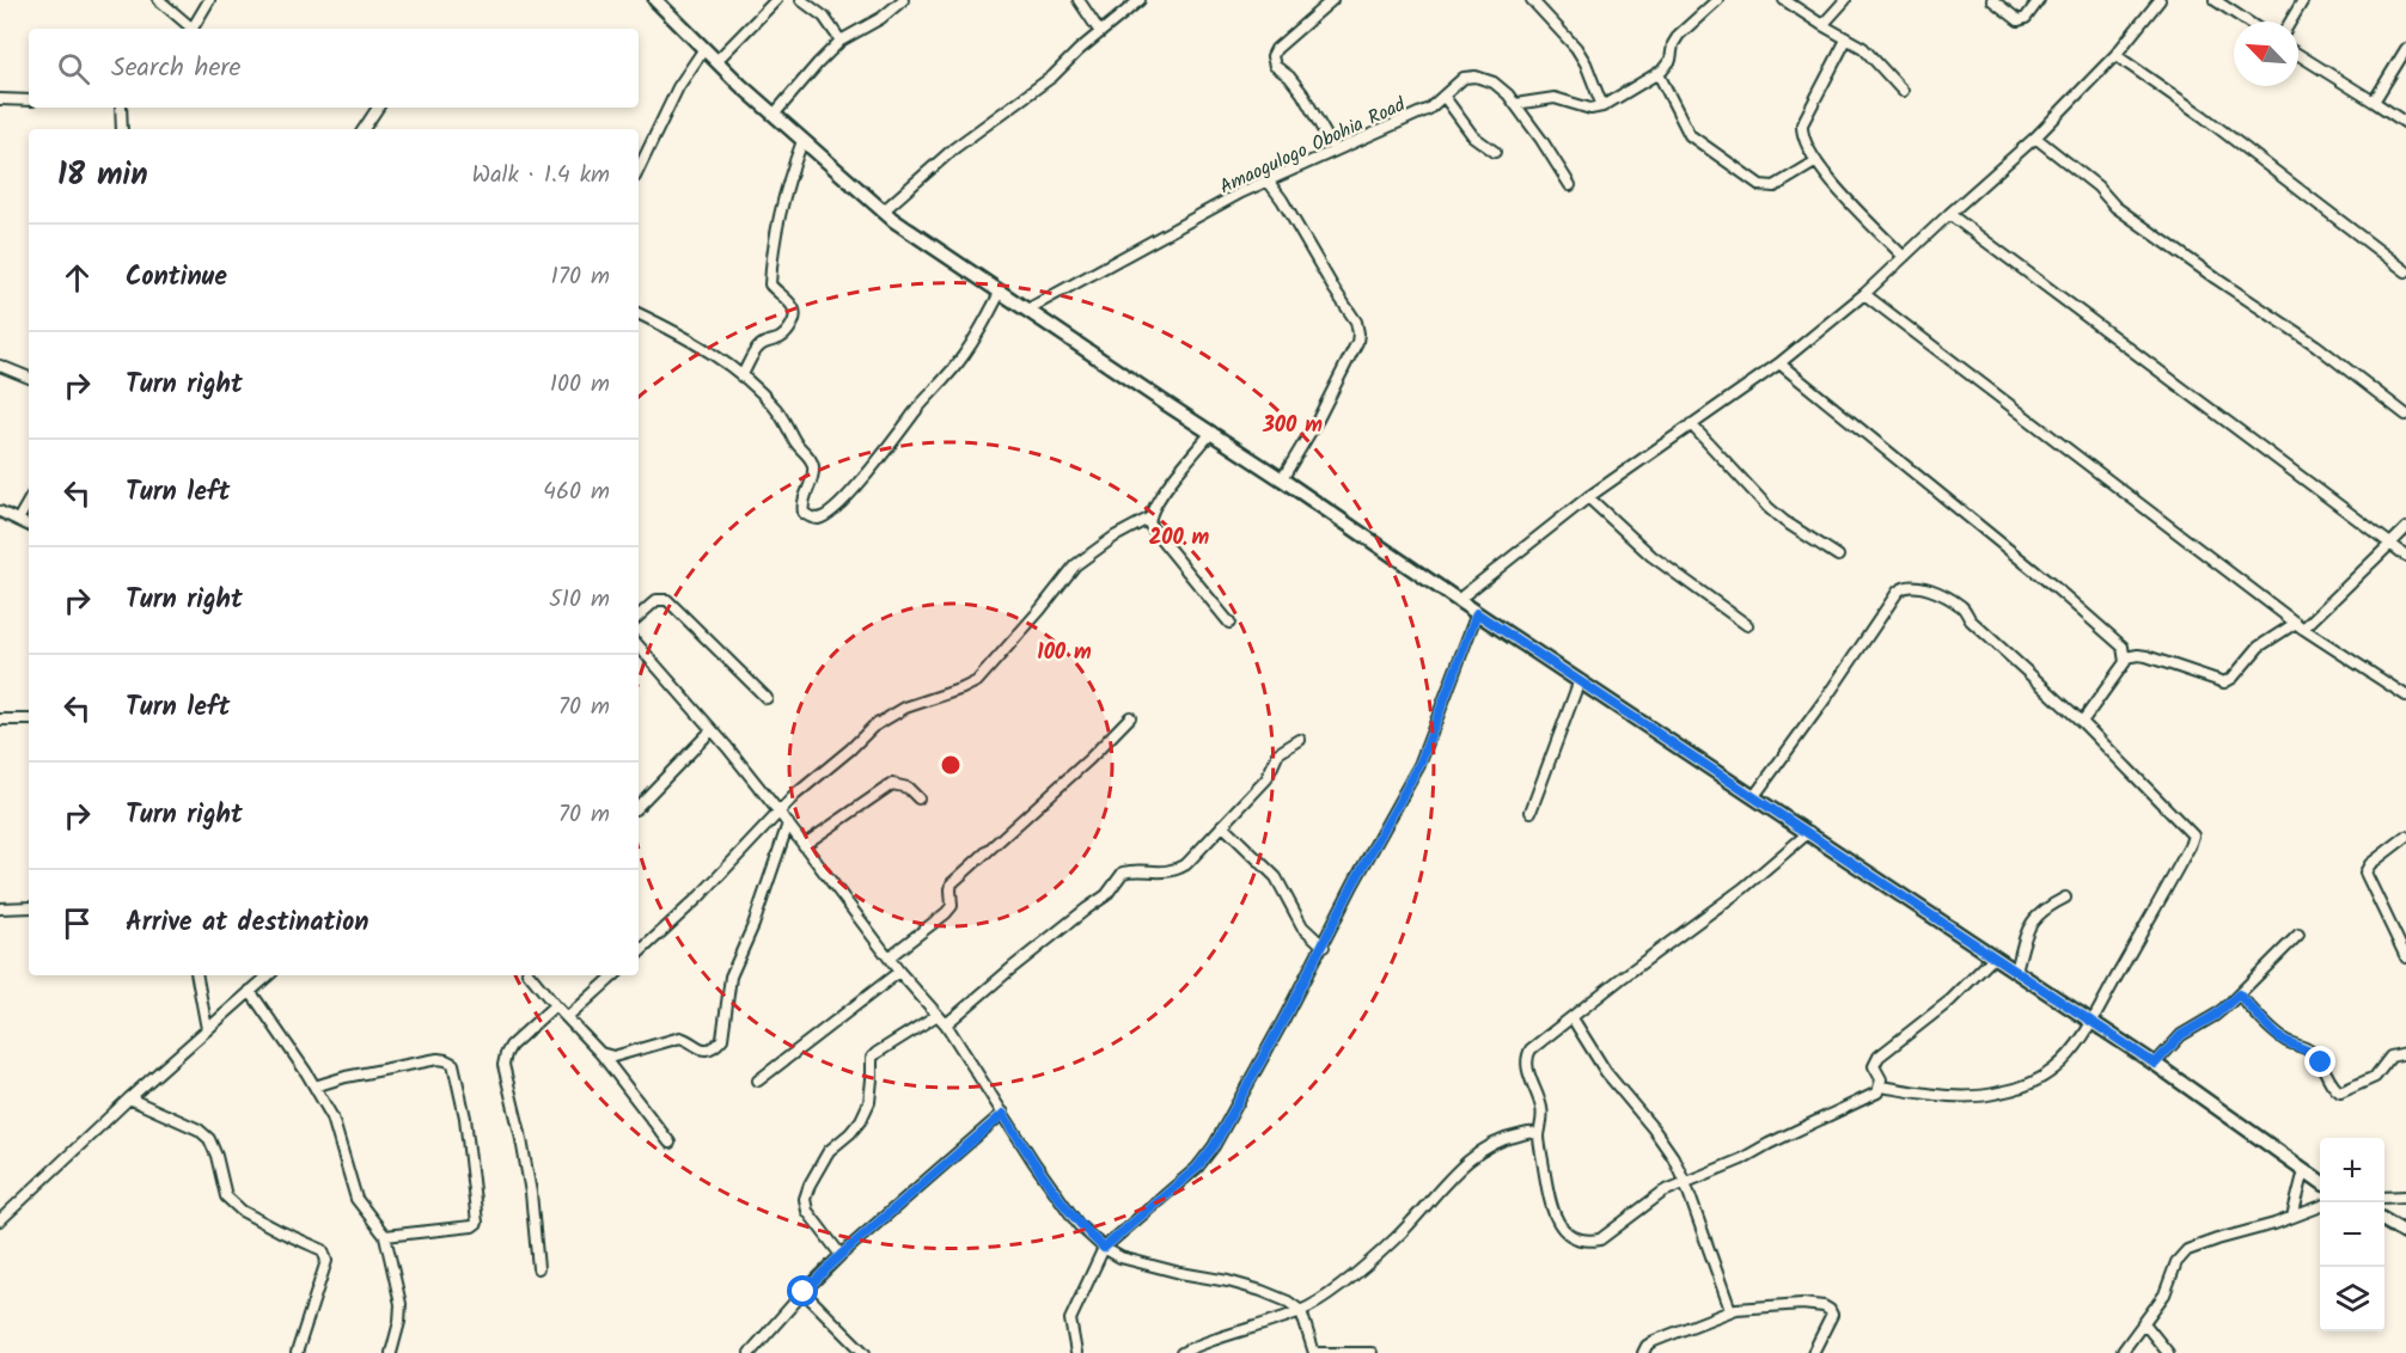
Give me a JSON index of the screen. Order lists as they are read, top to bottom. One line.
{"streets":{"street":["Amaogulogo Obohia Road"]},"north":"top left","page":{"search":"Search here","heading":["18 min","Walk · 1.4 km"],"list":[["Continue","170 m"],["Turn right","100 m"],["Turn left","460 m"],["Turn right","510 m"],["Turn left","70 m"],["Turn right","70 m"],"Arrive at destination"],"map_buttons":["+","−"]},"rings":["300 m","200 m","100 m"]}
